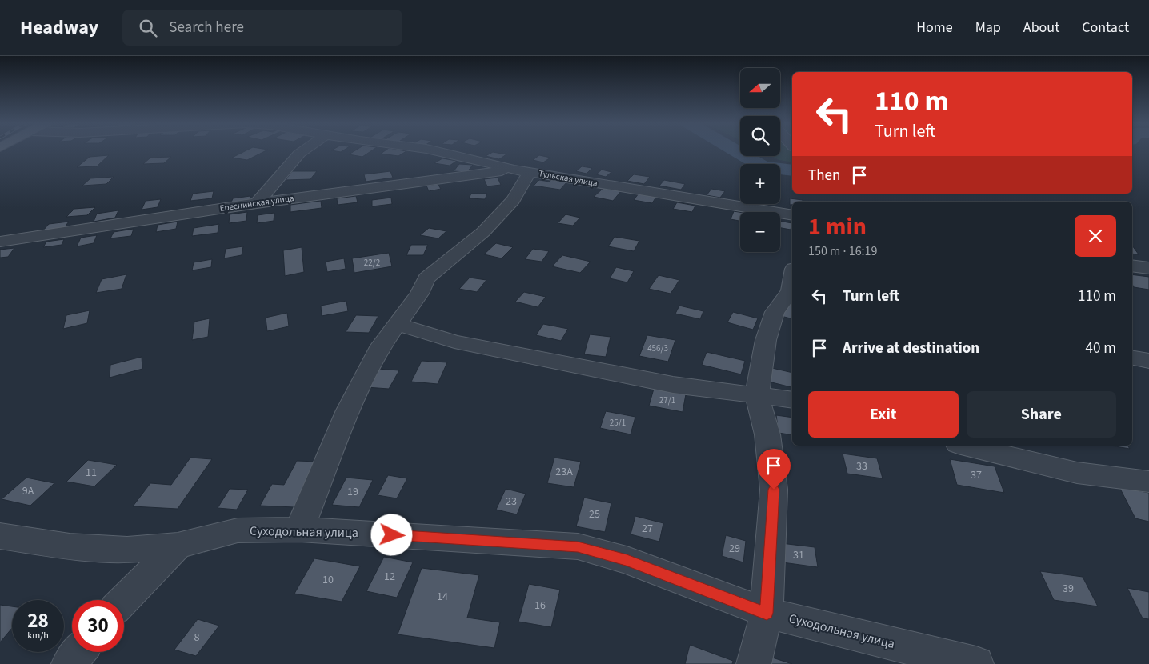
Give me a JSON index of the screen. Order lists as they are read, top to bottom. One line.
{"streets":{"street":["Тульская улица","Ереснинская улица","Суходольная улица"]},"crossings":[["Тульская улица","Ереснинская улица"]],"house_numbers":["22/2","456/3","27/1","25/1","33","23А","11","37","9А","19","23","25","27","29","31","12","10","39","14","16","8"],"north":"left","page":{"header":"Headway","search":"Search here","nav":["Home","Map","About","Contact"],"map_buttons":["+","−"],"turn":["110 m","Turn left"],"then":"Then","heading":["1 min","150 m · 16:19"],"list":[{"name":"Turn left","value":"110 m"},{"name":"Arrive at destination","value":"40 m"}],"buttons":["Exit","Share"],"speed":"28 km/h","limit":"30"}}
